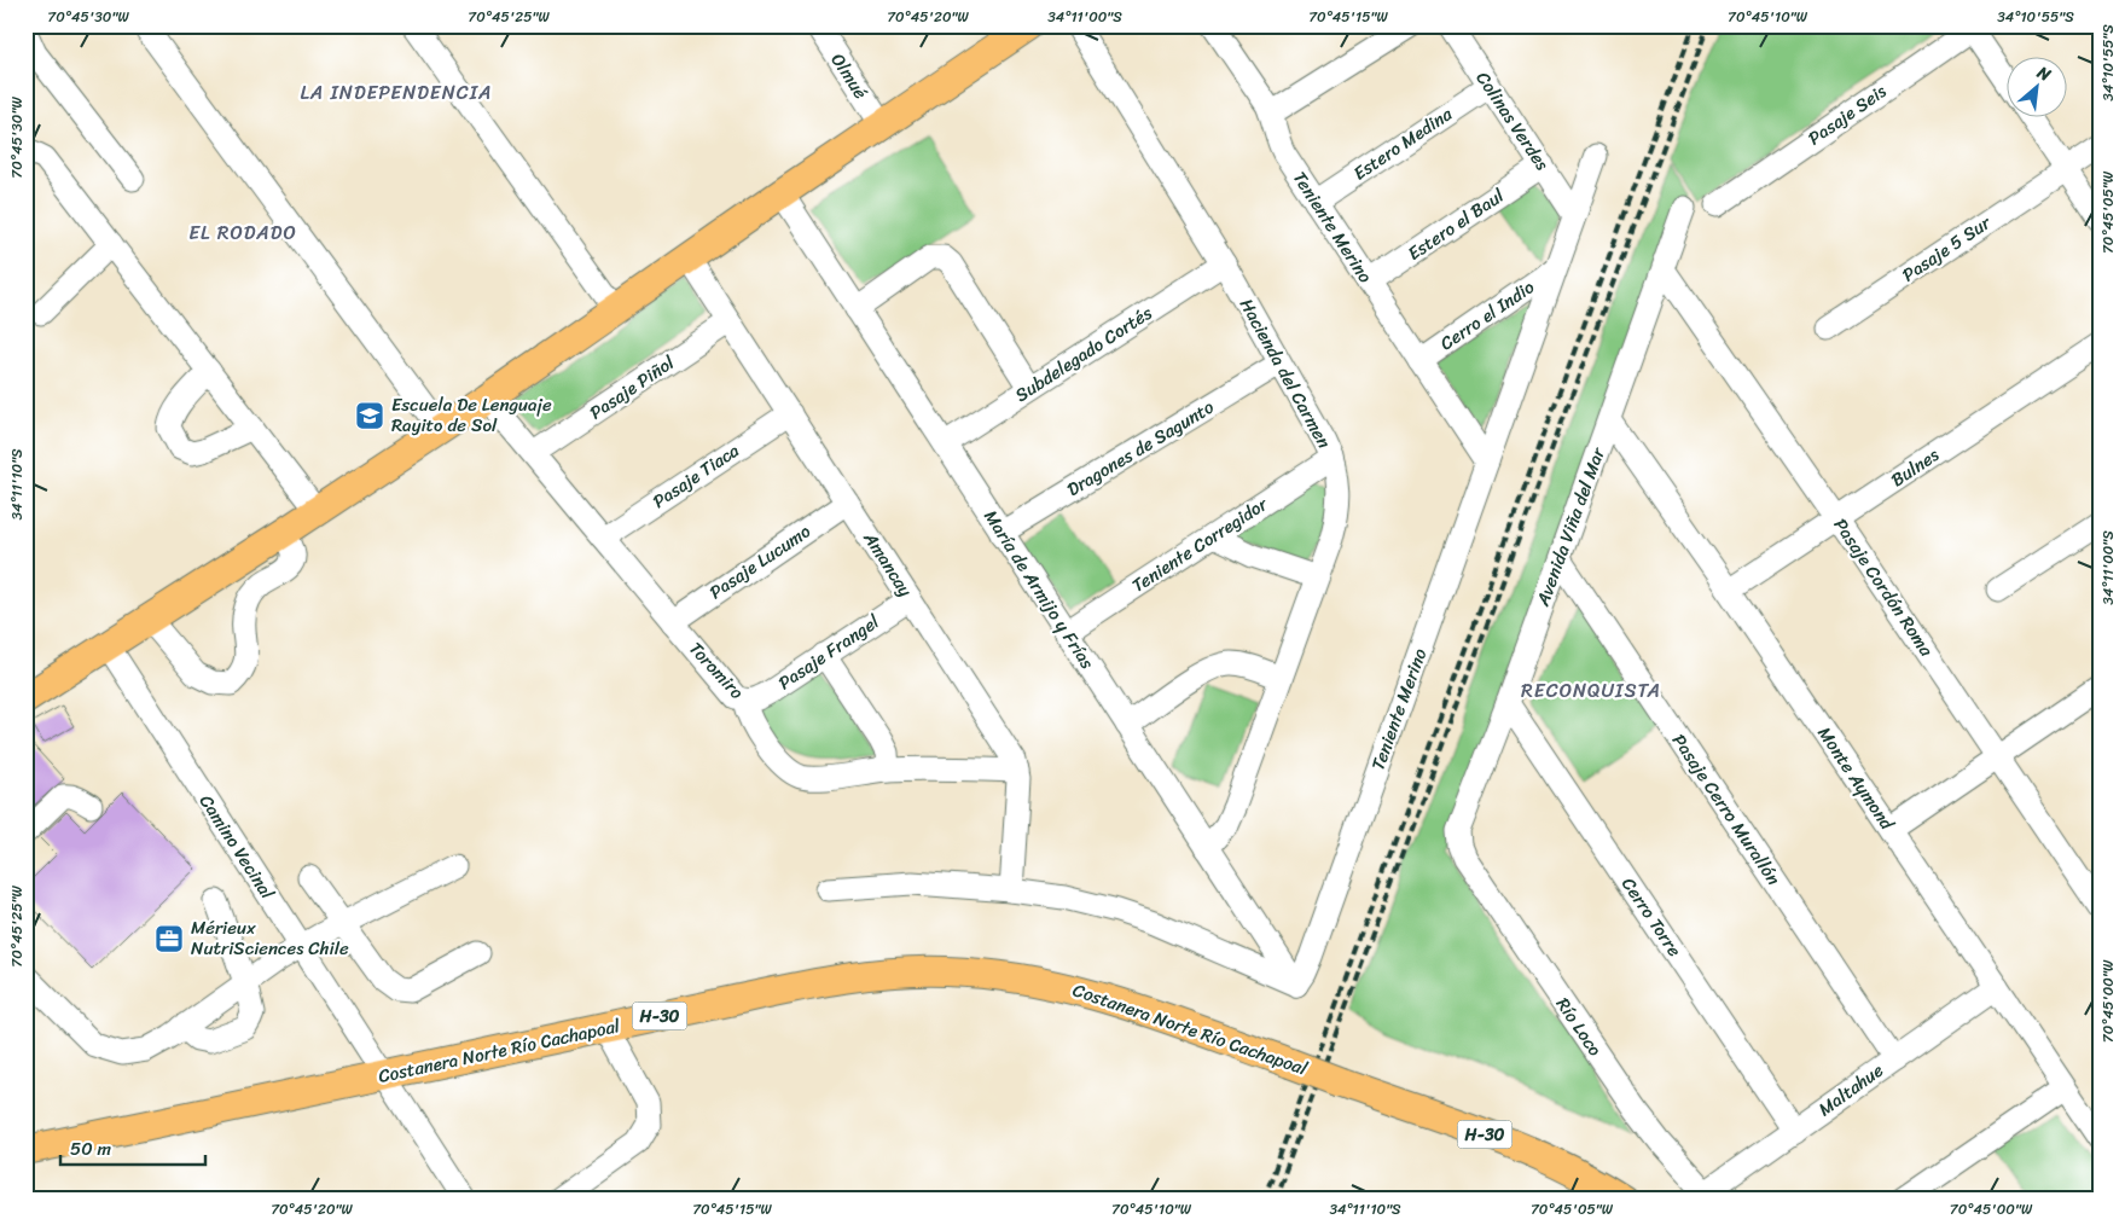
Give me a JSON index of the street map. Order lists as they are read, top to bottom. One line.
{"streets":{"main road":["H-30","Costanera Norte Río Cachapoal"],"street":["Olmué","Pasaje Seis","Colinas Verdes","Estero Medina","Estero el Baul","Teniente Merino","Pasaje 5 Sur","Cerro el Indio","Subdelegado Cortés","Hacienda del Carmen","Pasaje Piñol","Dragones de Sagunto","Bulnes","Pasaje Tiaca","Avenida Viña del Mar","Teniente Corregidor","Pasaje Lucumo","Amancay","Pasaje Cordón Roma","María de Armijo y Frías","Pasaje Frangel","Toromiro","Monte Aymond","Pasaje Cerro Murallón","Camino Vecinal","Cerro Torre","Río Loco","Maltahue"]},"crossings":[["Colinas Verdes","Estero Medina"],["Colinas Verdes","Estero el Baul"],["Estero Medina","Teniente Merino"],["Estero el Baul","Teniente Merino"],["Teniente Merino","Cerro el Indio"],["Teniente Merino","María de Armijo y Frías"],["Subdelegado Cortés","Hacienda del Carmen"],["Subdelegado Cortés","María de Armijo y Frías"],["Hacienda del Carmen","Dragones de Sagunto"],["Hacienda del Carmen","Teniente Corregidor"],["Hacienda del Carmen","María de Armijo y Frías"],["Pasaje Piñol","Amancay"],["Pasaje Piñol","Toromiro"],["Dragones de Sagunto","María de Armijo y Frías"],["Bulnes","Pasaje Cordón Roma"],["Bulnes","Monte Aymond"],["Pasaje Tiaca","Amancay"],["Pasaje Tiaca","Toromiro"],["Avenida Viña del Mar","Pasaje Cordón Roma"],["Avenida Viña del Mar","Monte Aymond"],["Avenida Viña del Mar","Pasaje Cerro Murallón"],["Avenida Viña del Mar","Cerro Torre"],["Avenida Viña del Mar","Río Loco"],["Teniente Corregidor","María de Armijo y Frías"],["Pasaje Lucumo","Amancay"],["Pasaje Lucumo","Toromiro"],["Amancay","Pasaje Frangel"],["Amancay","Toromiro"],["Pasaje Frangel","Toromiro"],["Monte Aymond","Maltahue"],["Pasaje Cerro Murallón","Maltahue"],["Camino Vecinal","Costanera Norte Río Cachapoal"],["Cerro Torre","Maltahue"],["Río Loco","Maltahue"]],"districts":["LA INDEPENDENCIA","EL RODADO","RECONQUISTA"],"places":{"school or university":["Escuela De Lenguaje Rayito de Sol"],"office":["Mérieux NutriSciences Chile"]},"scale_bar":"50 m","north":"top right","coordinates":["70°45'30\"W","70°45'25\"W","70°45'20\"W","34°11'00\"S","70°45'15\"W","70°45'10\"W","34°10'55\"S","70°45'05\"W","34°11'10\"S","70°45'00\"W"]}
